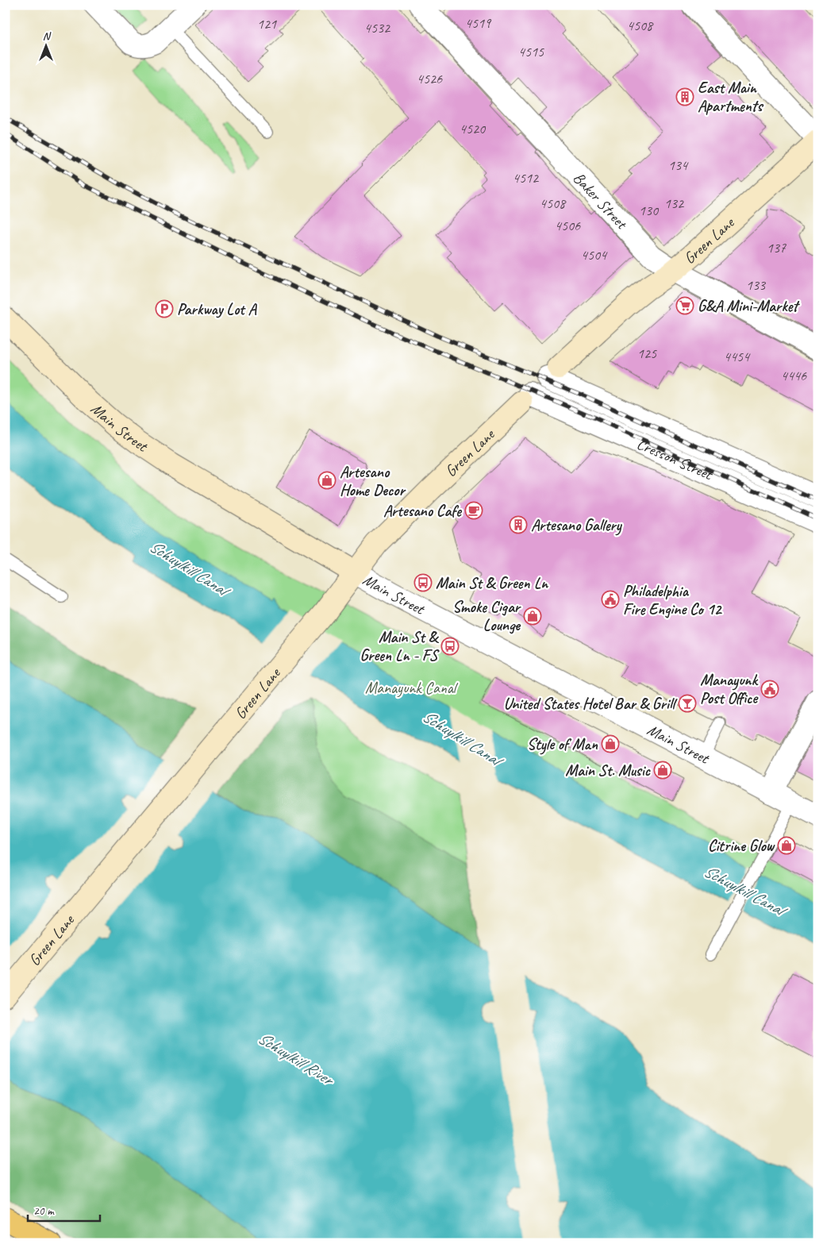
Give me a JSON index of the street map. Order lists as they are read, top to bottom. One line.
{"streets":{"main road":["Green Lane","Main Street"],"street":["Baker Street","Cresson Street"]},"crossings":[["Baker Street","Green Lane"],["Green Lane","Main Street"],["Green Lane","Cresson Street"]],"water":["Schuylkill Canal","Schuylkill River"],"parks":["Manayunk Canal"],"places":{"building":["East Main Apartments","Artesano Gallery"],"supermarket":["G&A Mini-Market"],"parking":["Parkway Lot A"],"shop":["Artesano Home Decor","Smoke Cigar Lounge","Style of Man","Main St. Music","Citrine Glow"],"cafe":["Artesano Cafe"],"bus stop":["Main St & Green Ln","Main St & Green Ln - FS"],"public building":["Philadelphia Fire Engine Co 12","Manayunk Post Office"],"bar":["United States Hotel Bar & Grill"]},"house_numbers":["4519","121","4508","4532","4515","4526","4520","134","4512","4508","132","130","4506","137","4504","133","125","4454","4446"],"scale_bar":"20 m","north":"top"}
